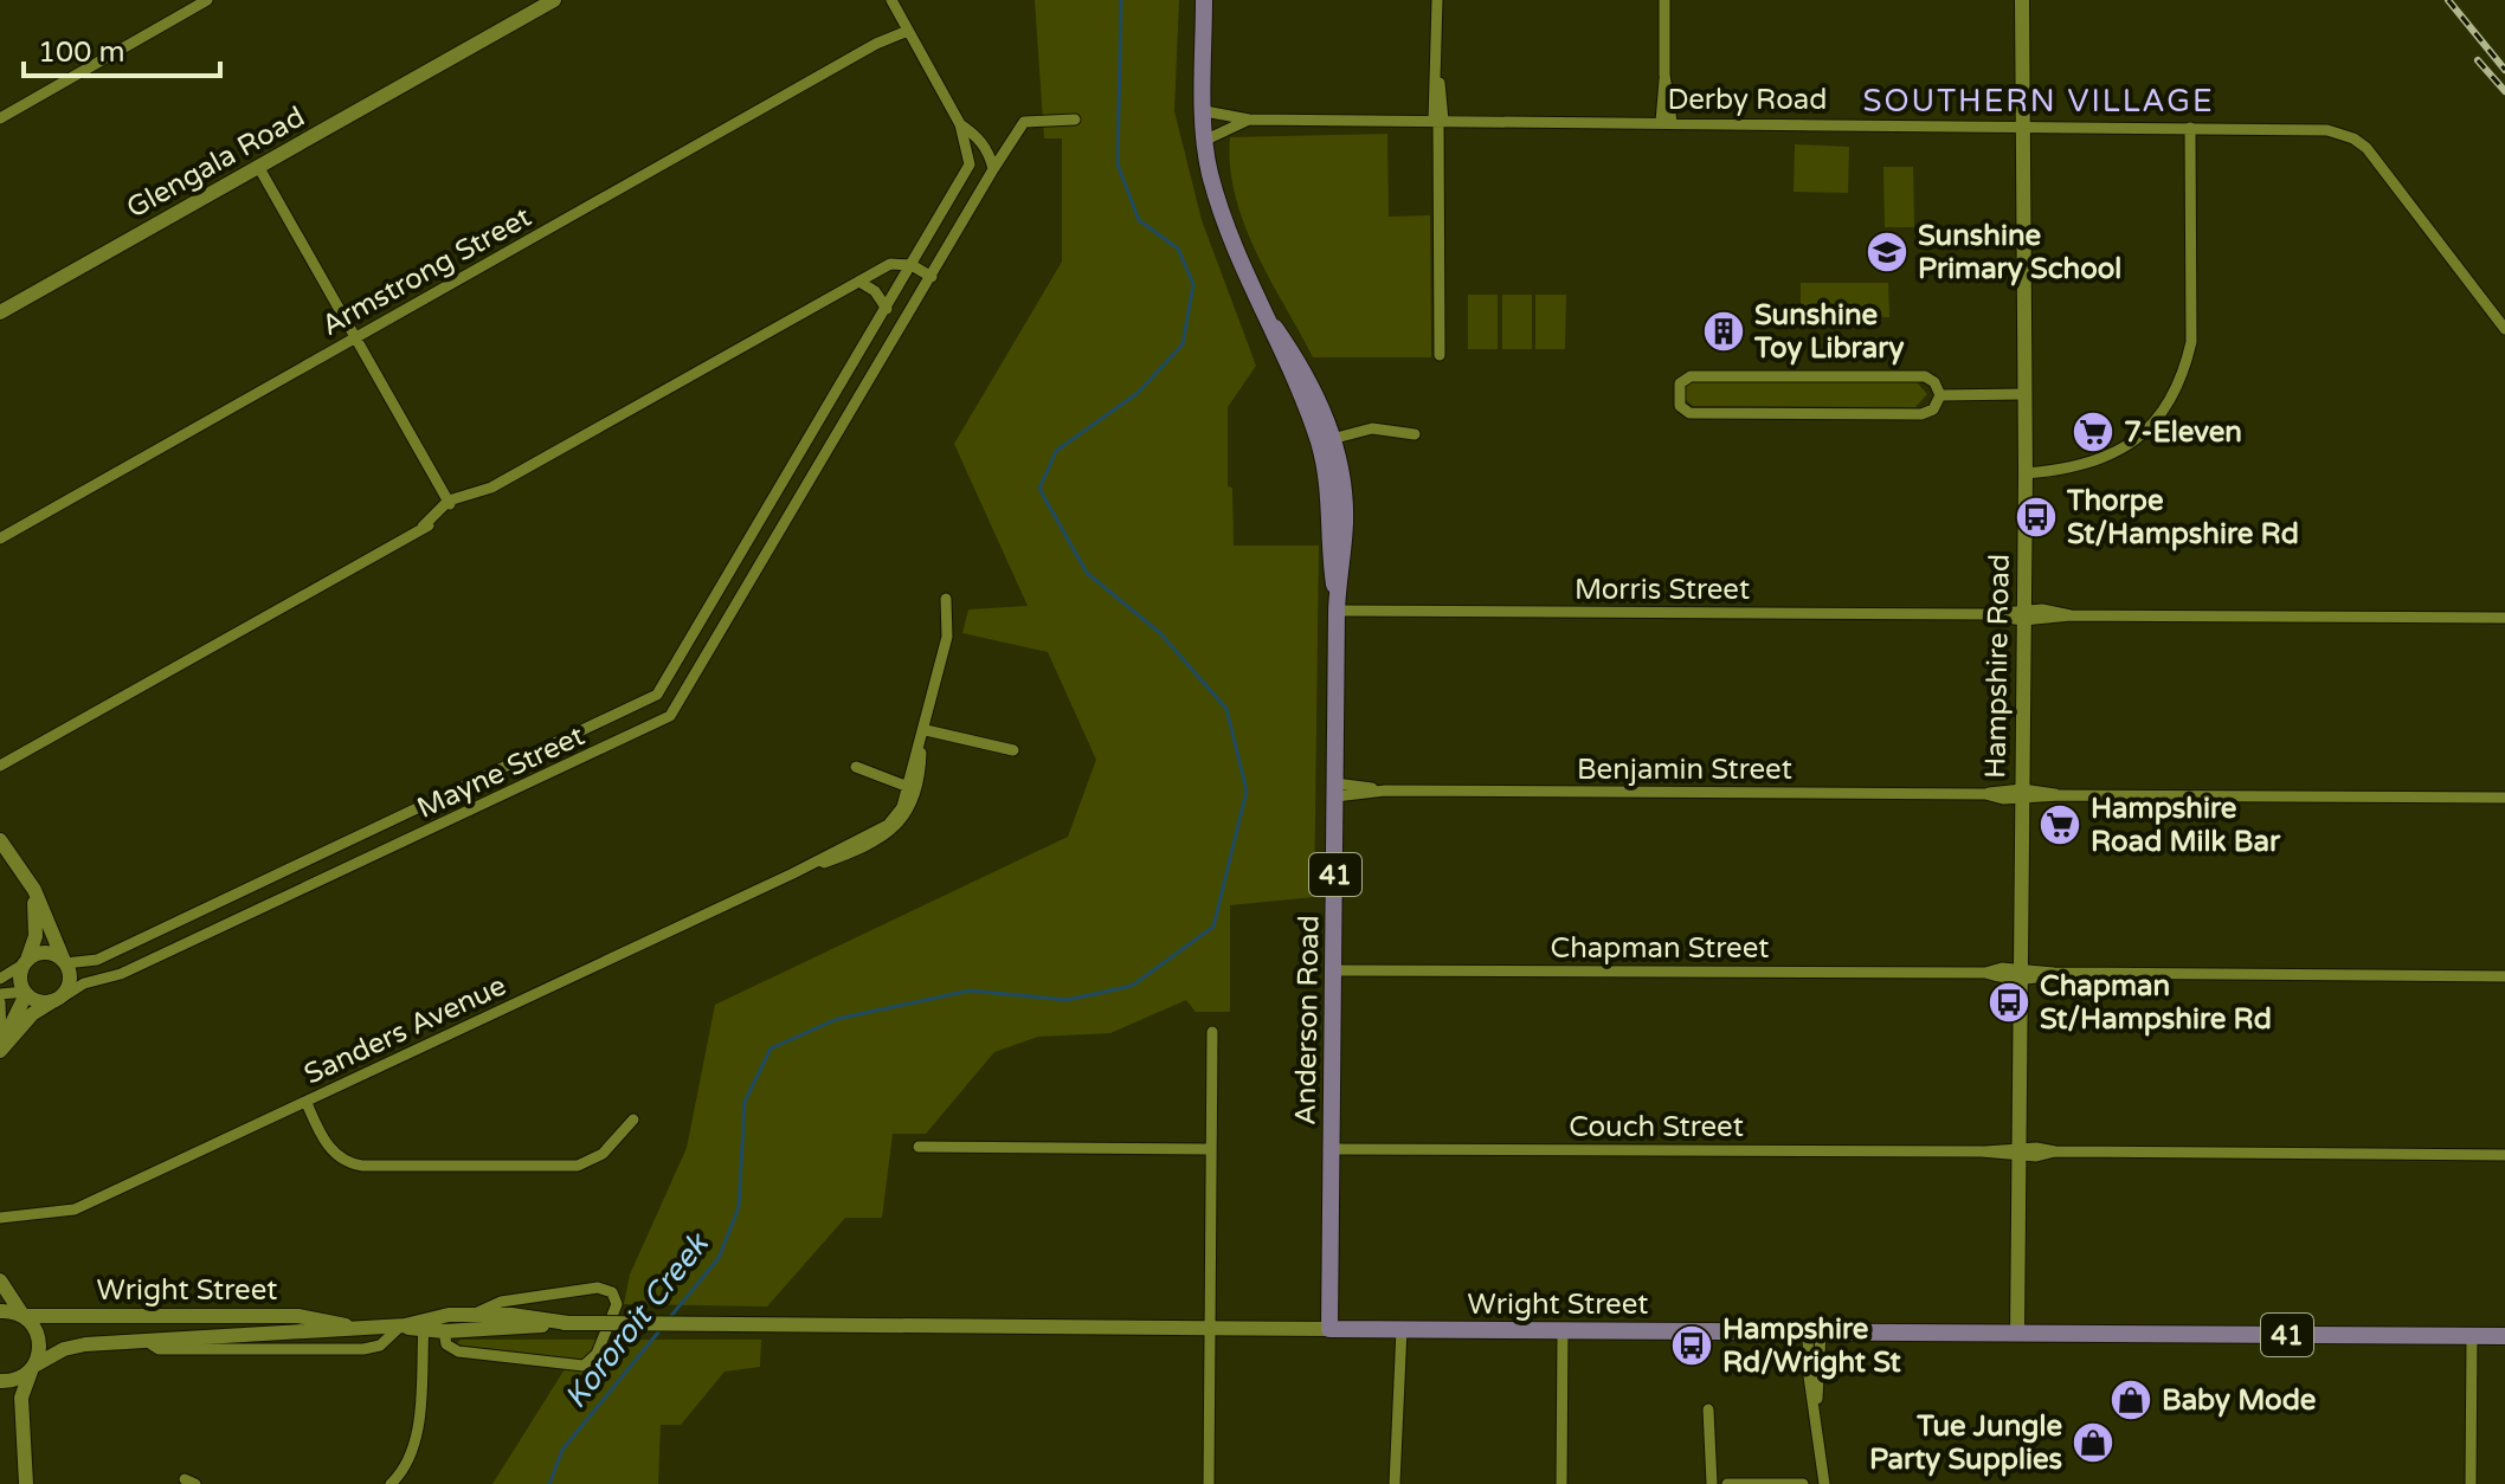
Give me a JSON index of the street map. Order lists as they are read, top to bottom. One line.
{"streets":{"main road":["41","Anderson Road","Wright Street"],"street":["Derby Road","Glengala Road","Armstrong Street","Morris Street","Hampshire Road","Benjamin Street","Mayne Street","Chapman Street","Sanders Avenue","Couch Street"]},"crossings":[["Derby Road","Hampshire Road"],["Derby Road","Anderson Road"],["Morris Street","Hampshire Road"],["Morris Street","Anderson Road"],["Hampshire Road","Benjamin Street"],["Hampshire Road","Chapman Street"],["Hampshire Road","Couch Street"],["Hampshire Road","Wright Street"],["Benjamin Street","Anderson Road"],["Chapman Street","Anderson Road"],["Anderson Road","Couch Street"],["Anderson Road","Wright Street"]],"districts":["SOUTHERN VILLAGE"],"water":["Kororoit Creek"],"places":{"school or university":["Sunshine Primary School"],"building":["Sunshine Toy Library"],"supermarket":["7-Eleven","Hampshire Road Milk Bar"],"bus stop":["Thorpe St/Hampshire Rd","Chapman St/Hampshire Rd","Hampshire Rd/Wright St"],"shop":["Baby Mode","Tue Jungle Party Supplies"]},"scale_bar":"100 m"}
